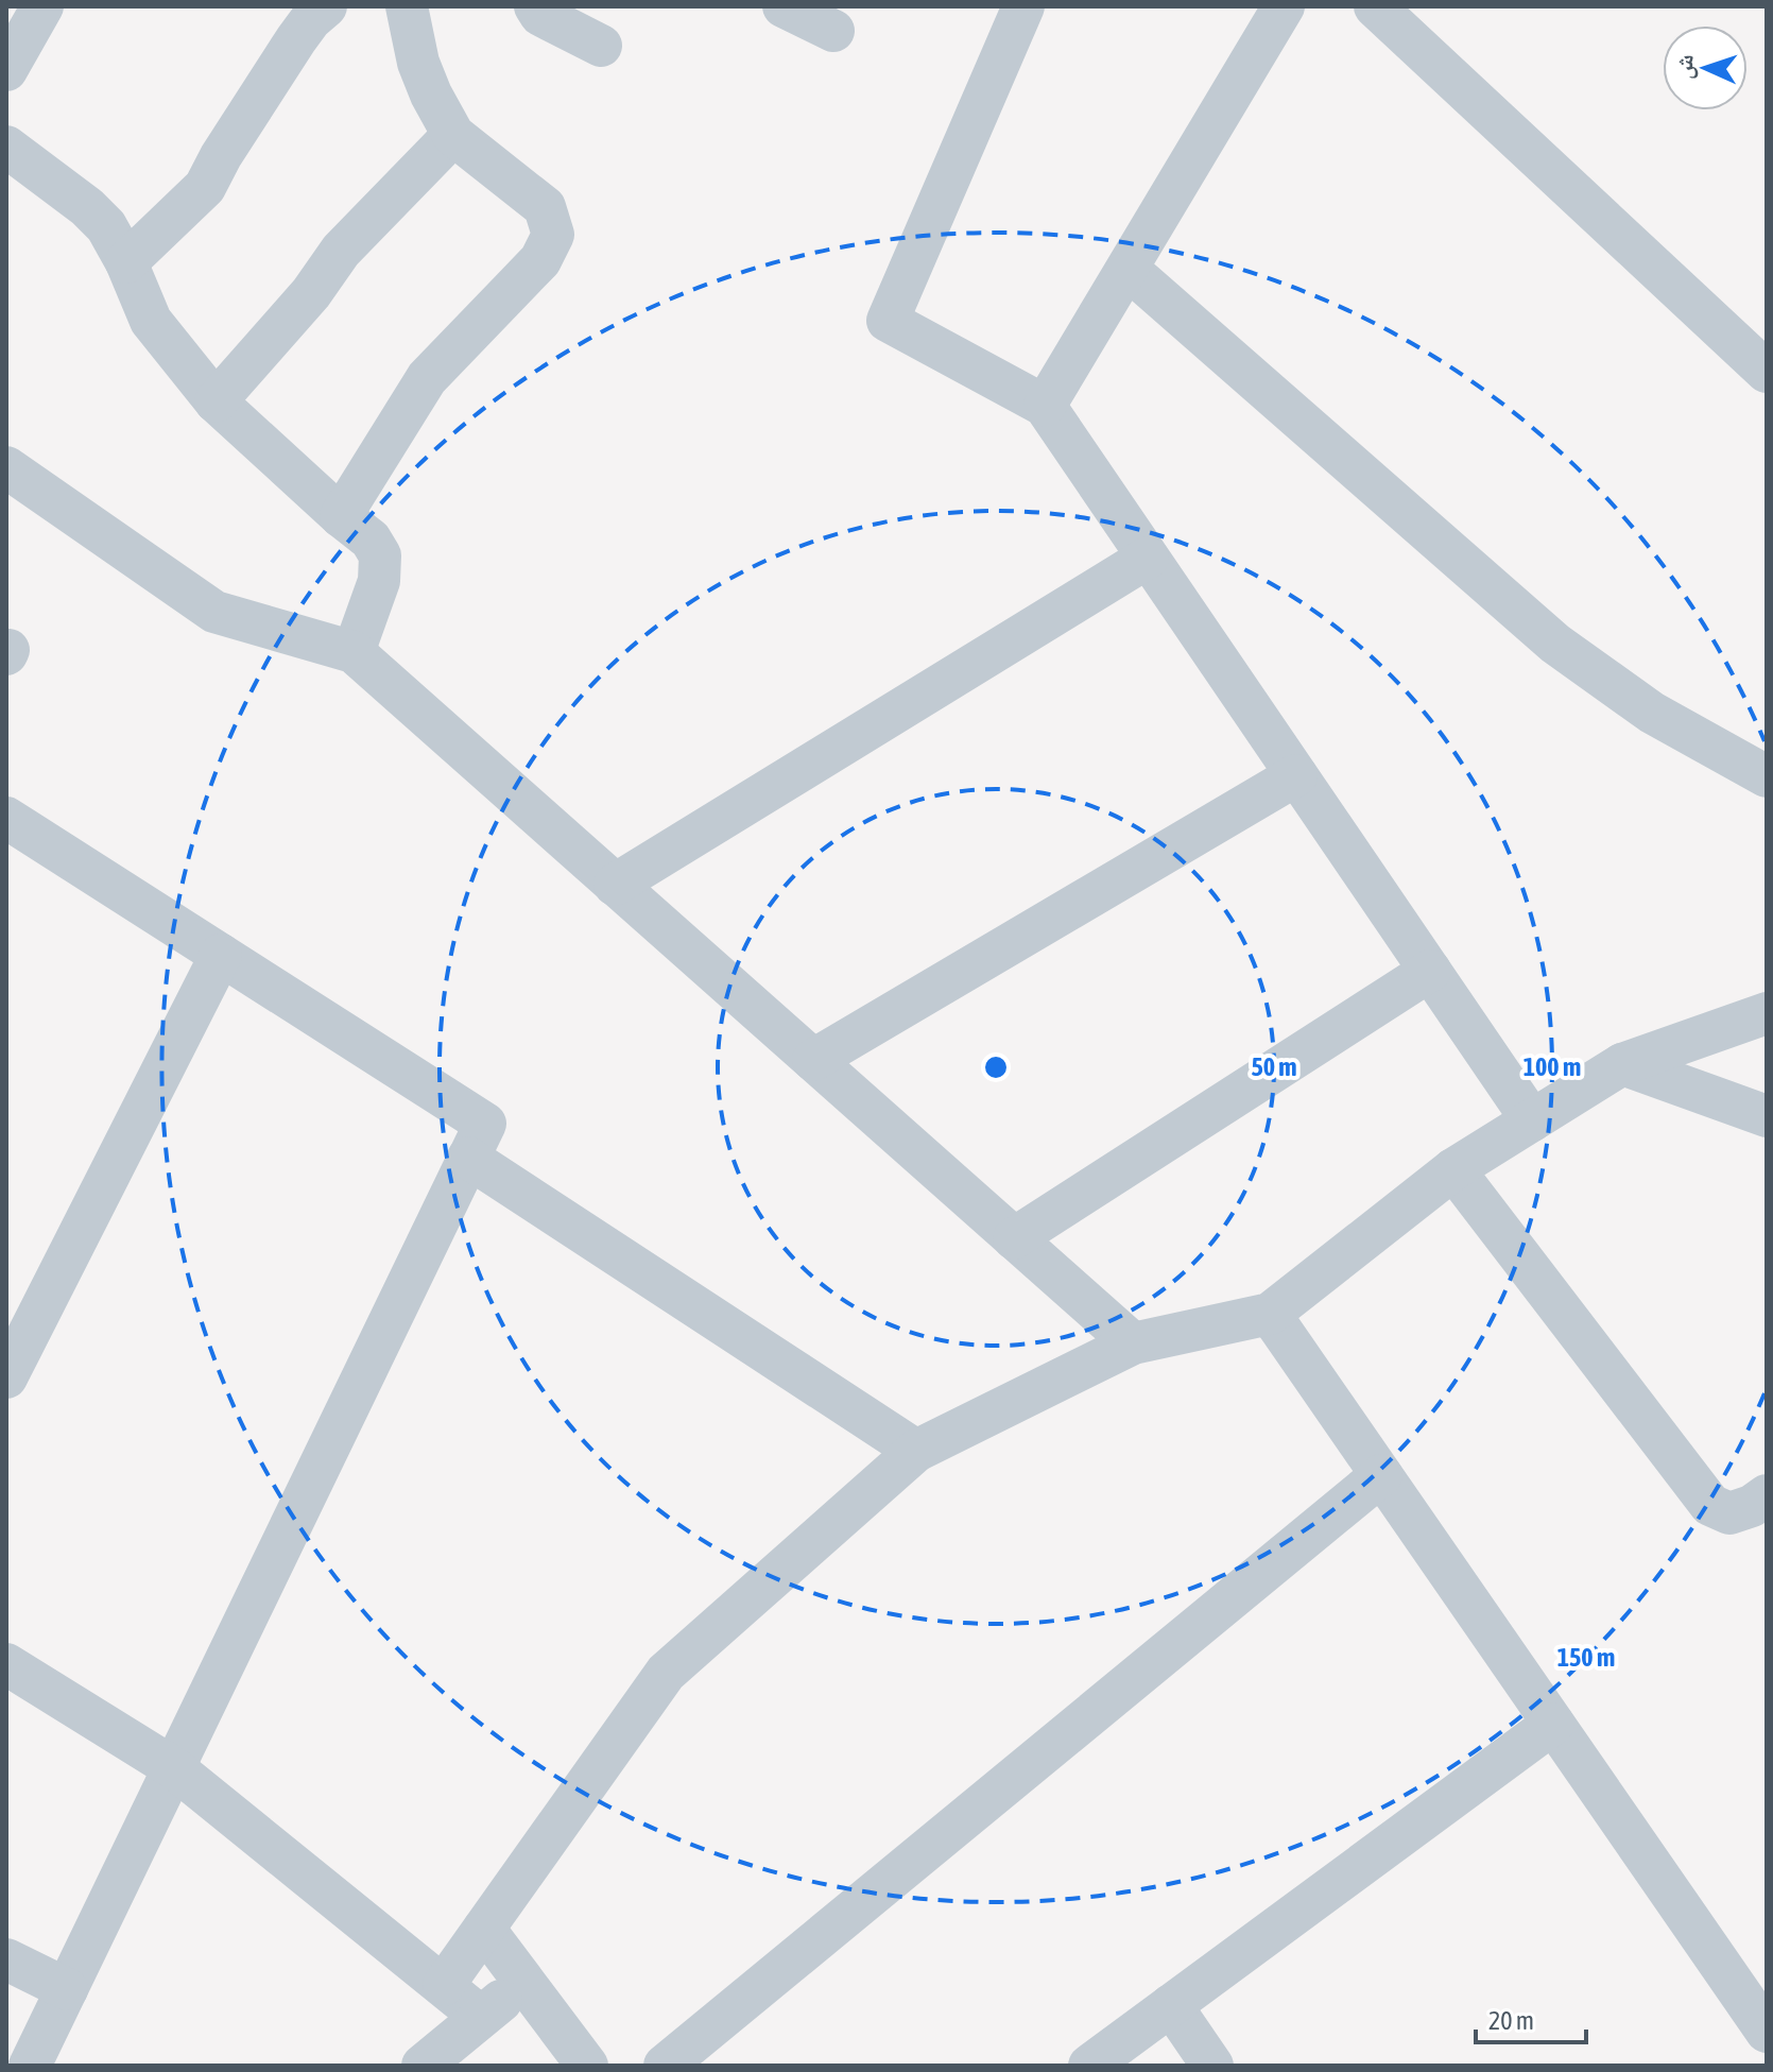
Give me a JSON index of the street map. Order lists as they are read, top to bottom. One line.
{"scale_bar":"20 m","north":"left","rings":["50 m","100 m","150 m"]}
